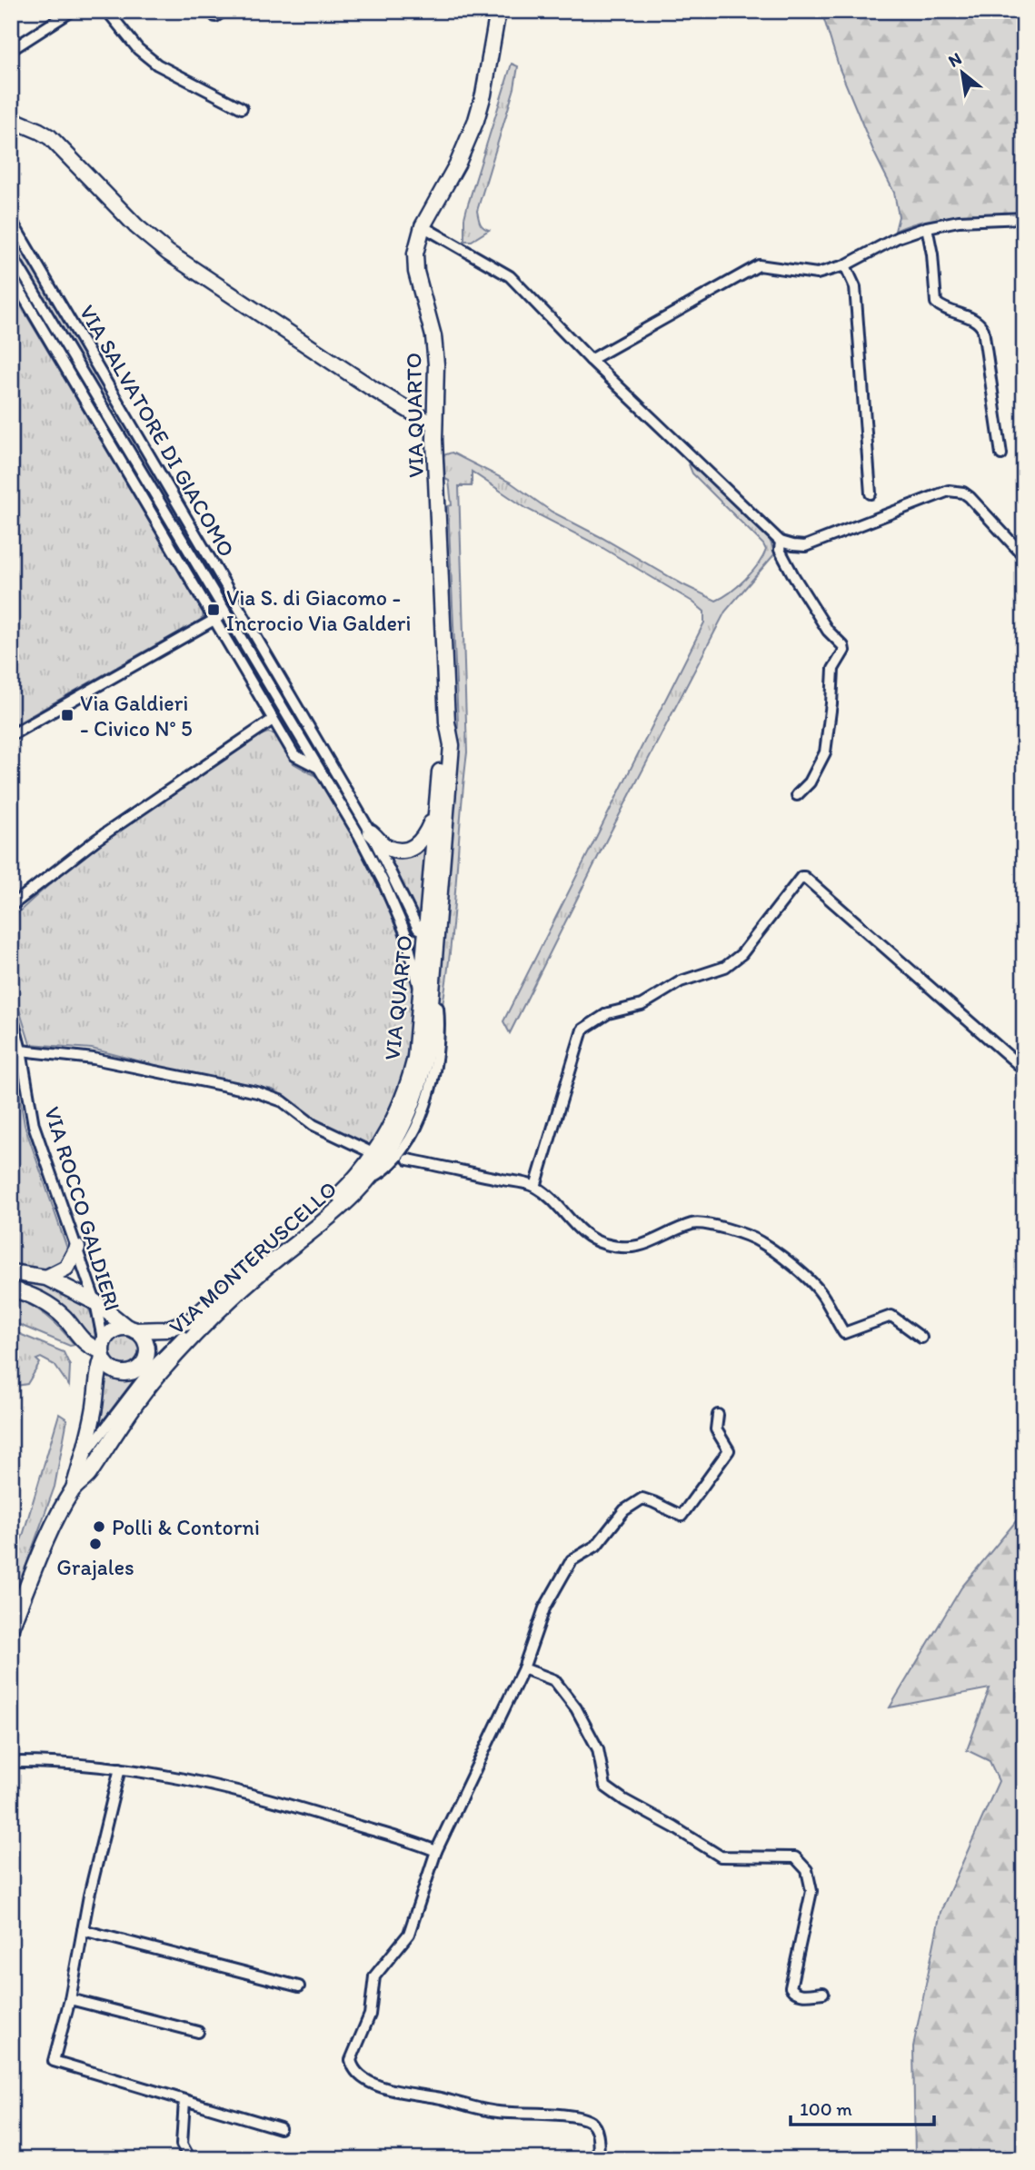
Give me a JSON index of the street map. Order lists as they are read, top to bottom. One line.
{"streets":{"street":["VIA QUARTO","VIA SALVATORE DI GIACOMO","VIA ROCCO GALDIERI","VIA MONTERUSCELLO"]},"crossings":[["VIA QUARTO","VIA SALVATORE DI GIACOMO"],["VIA QUARTO","VIA ROCCO GALDIERI"],["VIA QUARTO","VIA MONTERUSCELLO"],["VIA ROCCO GALDIERI","VIA MONTERUSCELLO"]],"places":{"transit":["Via S. di Giacomo - Incrocio Via Galderi","Via Galdieri - Civico N° 5"],"other":["Polli & Contorni","Grajales"]},"scale_bar":"100 m","north":"top left"}
